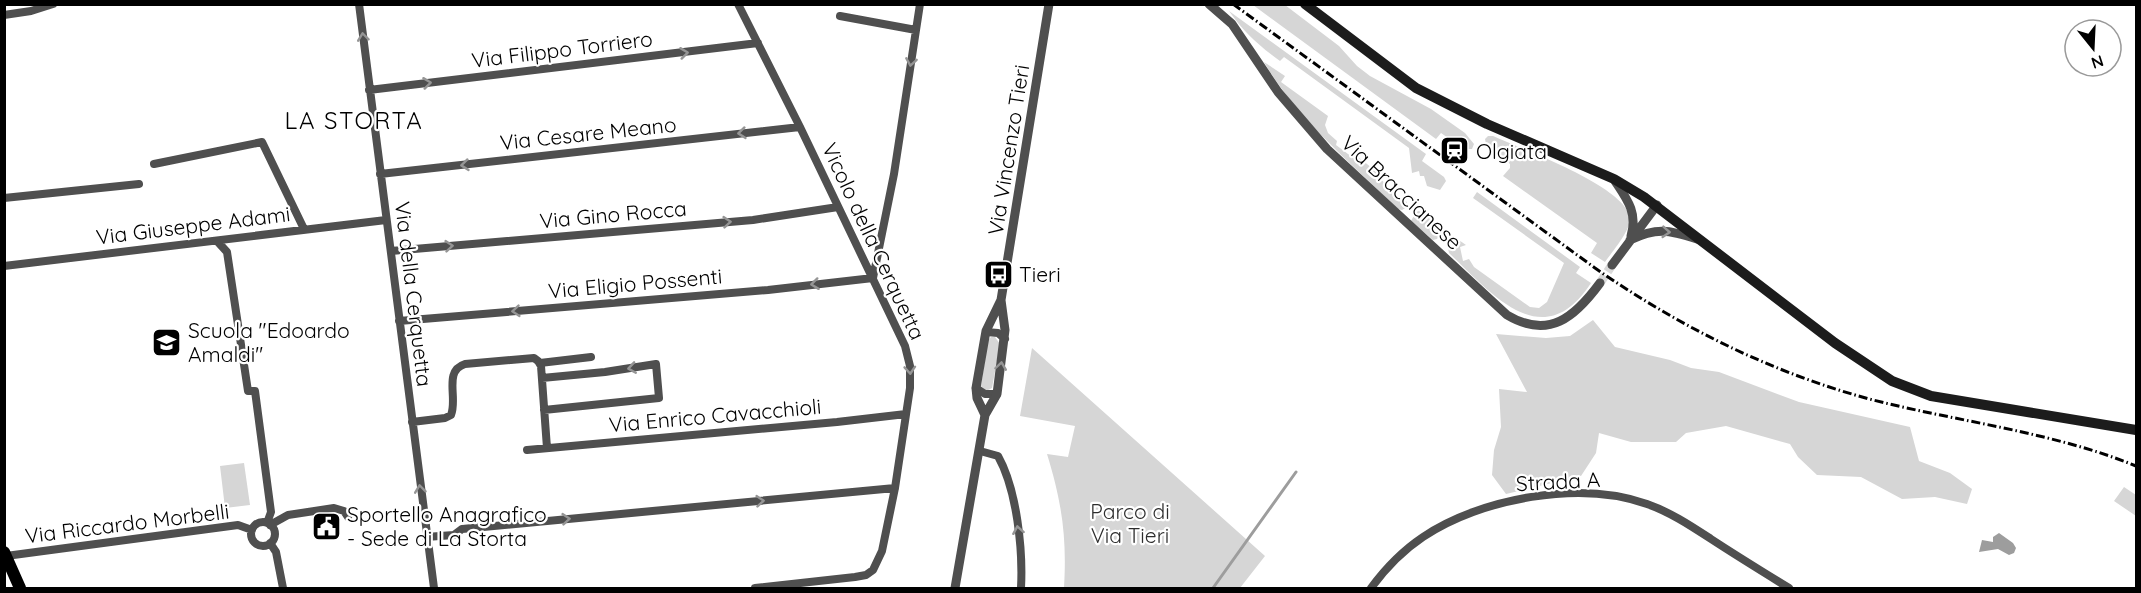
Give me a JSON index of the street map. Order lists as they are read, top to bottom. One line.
{"streets":{"street":["Via Filippo Torriero","Via Cesare Meano","Via Vincenzo Tieri","Via Braccianese","Via Gino Rocca","Via Giuseppe Adami","Vicolo della Cerquetta","Via Eligio Possenti","Via della Cerquetta","Via Enrico Cavacchioli","Strada A","Via Riccardo Morbelli"]},"crossings":[["Via Filippo Torriero","Vicolo della Cerquetta"],["Via Filippo Torriero","Via della Cerquetta"],["Via Cesare Meano","Vicolo della Cerquetta"],["Via Cesare Meano","Via della Cerquetta"],["Via Gino Rocca","Vicolo della Cerquetta"],["Via Gino Rocca","Via della Cerquetta"],["Via Giuseppe Adami","Via della Cerquetta"],["Vicolo della Cerquetta","Via Eligio Possenti"],["Vicolo della Cerquetta","Via Enrico Cavacchioli"],["Via Eligio Possenti","Via della Cerquetta"]],"one_way":["Via Filippo Torriero","Via Cesare Meano","Via Gino Rocca","Via Eligio Possenti"],"districts":["LA STORTA"],"parks":["Parco di Via Tieri"],"places":{"station":["Olgiata"],"bus stop":["Tieri"],"school or university":["Scuola \"Edoardo Amaldi\""],"public building":["Sportello Anagrafico - Sede di La Storta"]},"north":"bottom"}
